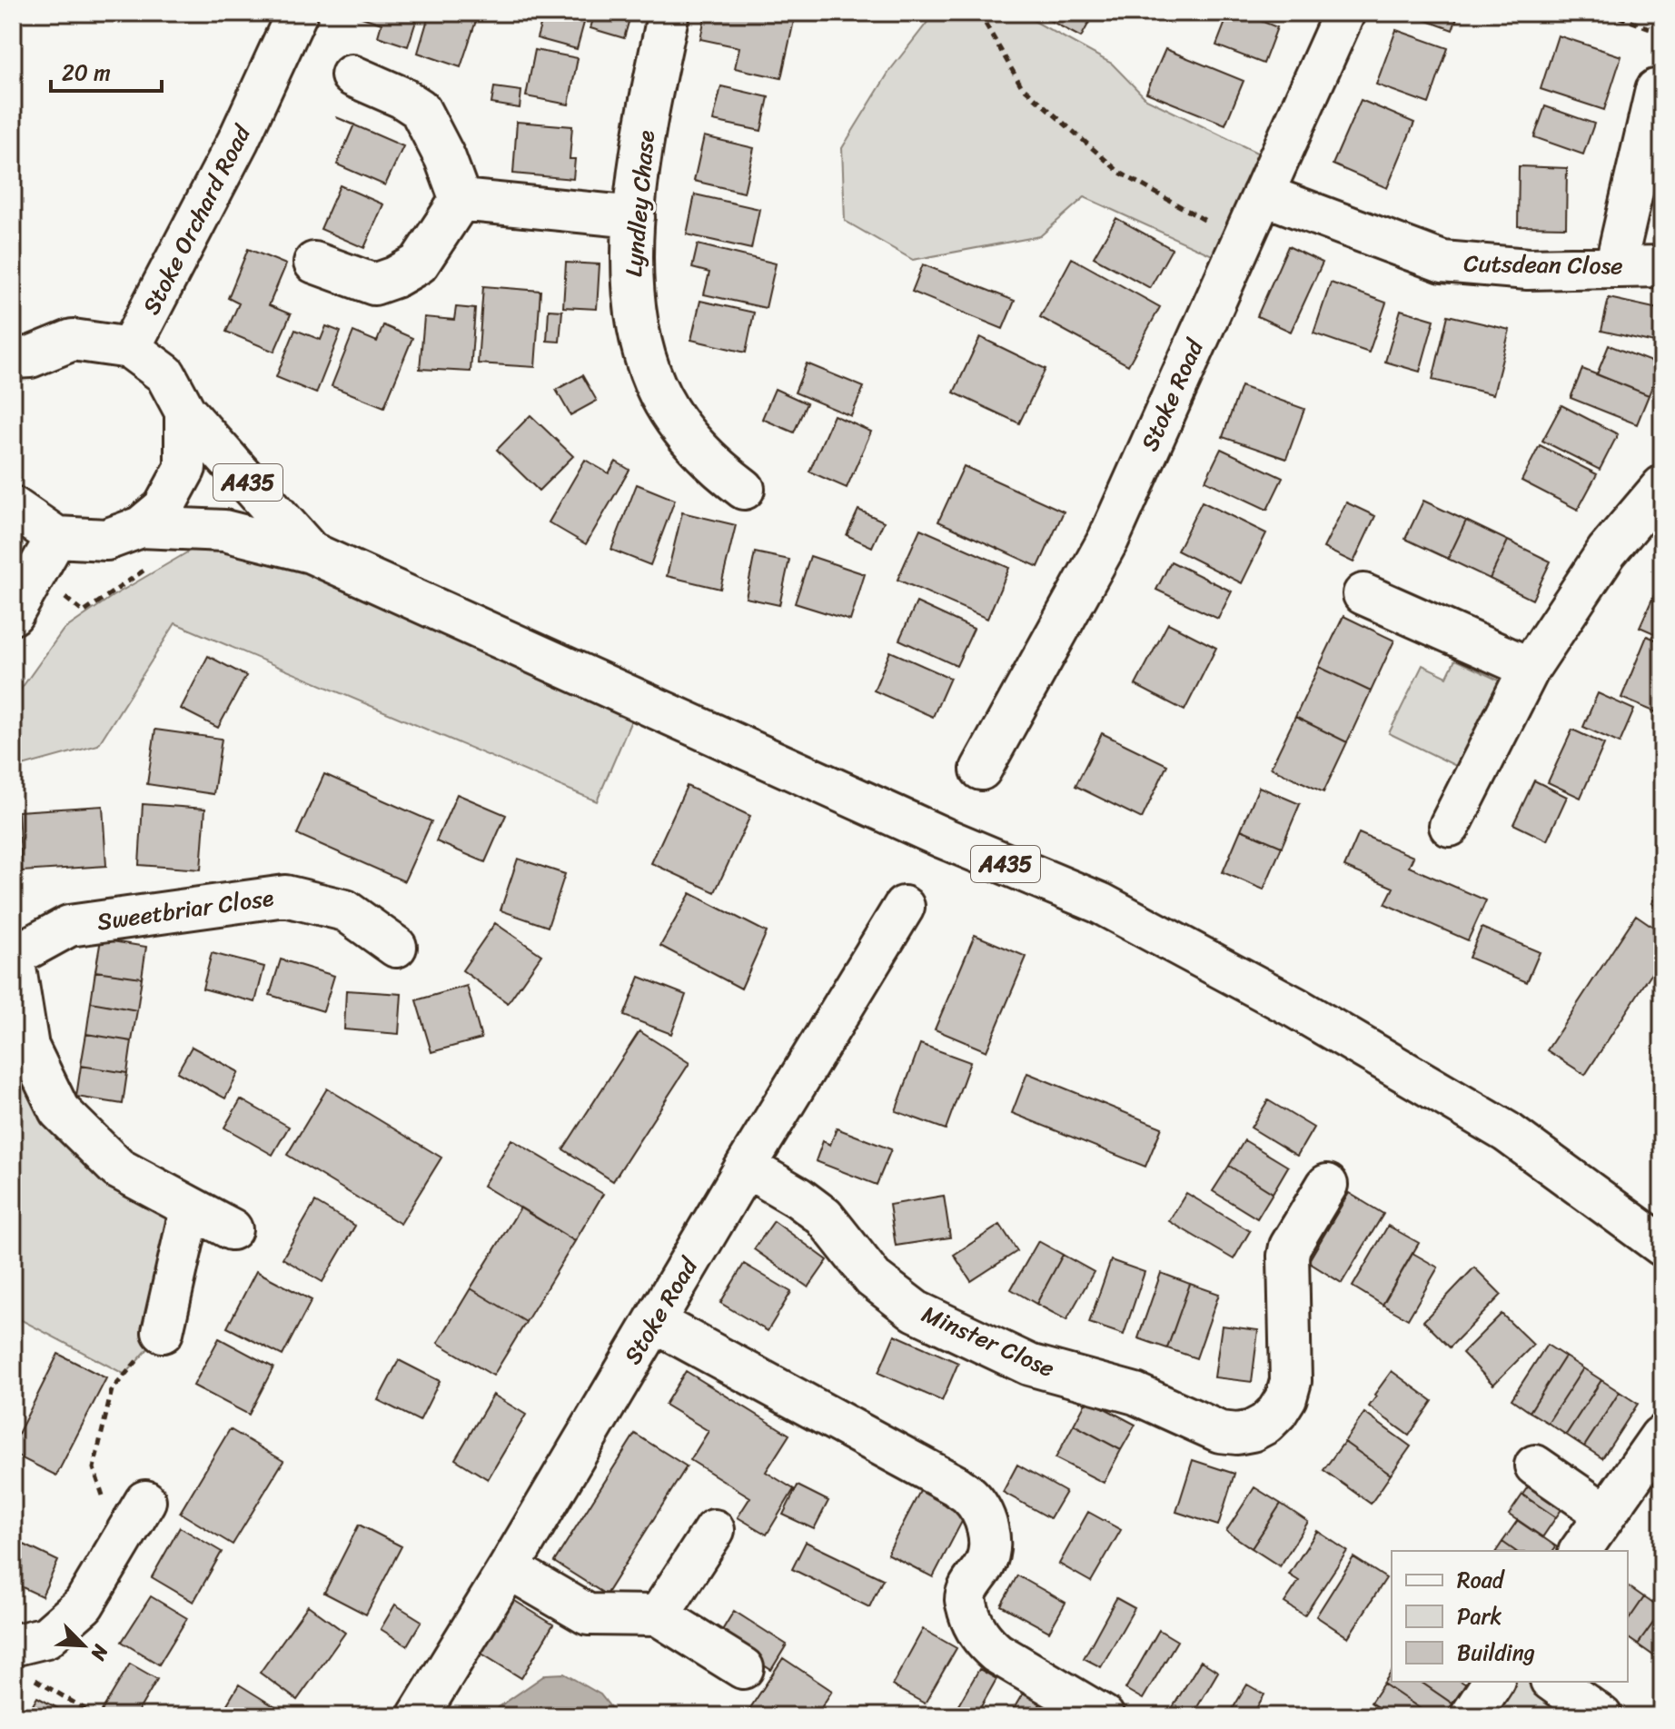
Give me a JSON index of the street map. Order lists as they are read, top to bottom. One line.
{"streets":{"street":["Lyndley Chase","Stoke Orchard Road","Cutsdean Close","Stoke Road","A435","Sweetbriar Close","Minster Close"]},"crossings":[["Cutsdean Close","Stoke Road"],["Stoke Road","Minster Close"]],"legend":["Road","Park","Building"],"scale_bar":"20 m","north":"bottom right"}
